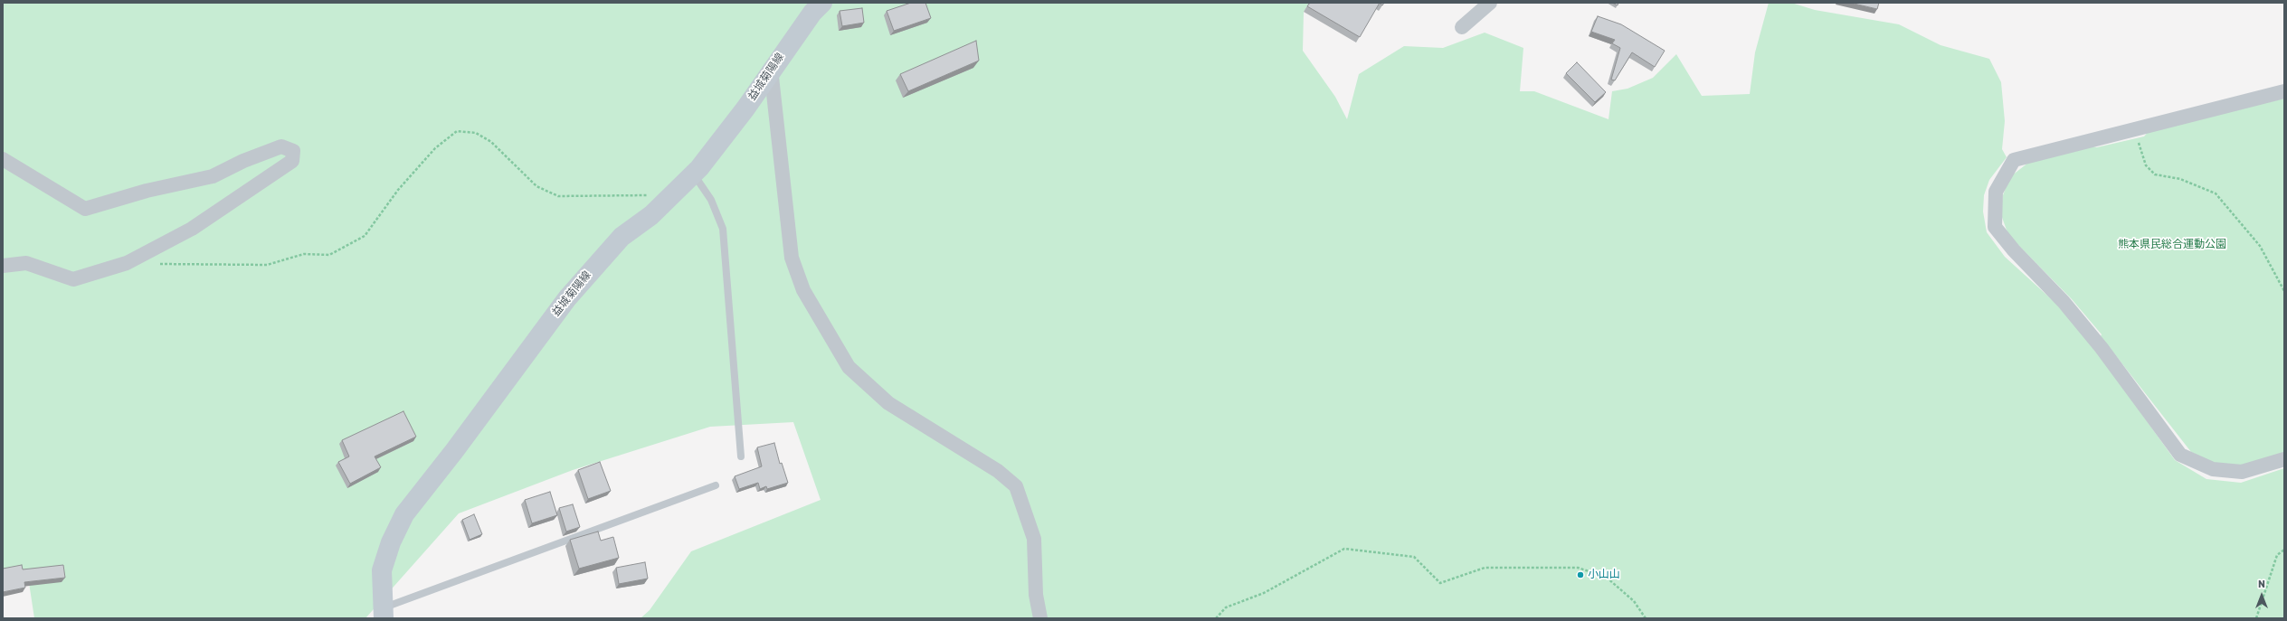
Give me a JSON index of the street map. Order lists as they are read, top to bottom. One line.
{"streets":{"main road":["益城菊陽線"]},"parks":["熊本県民総合運動公園"],"places":["小山山"],"north":"top"}
